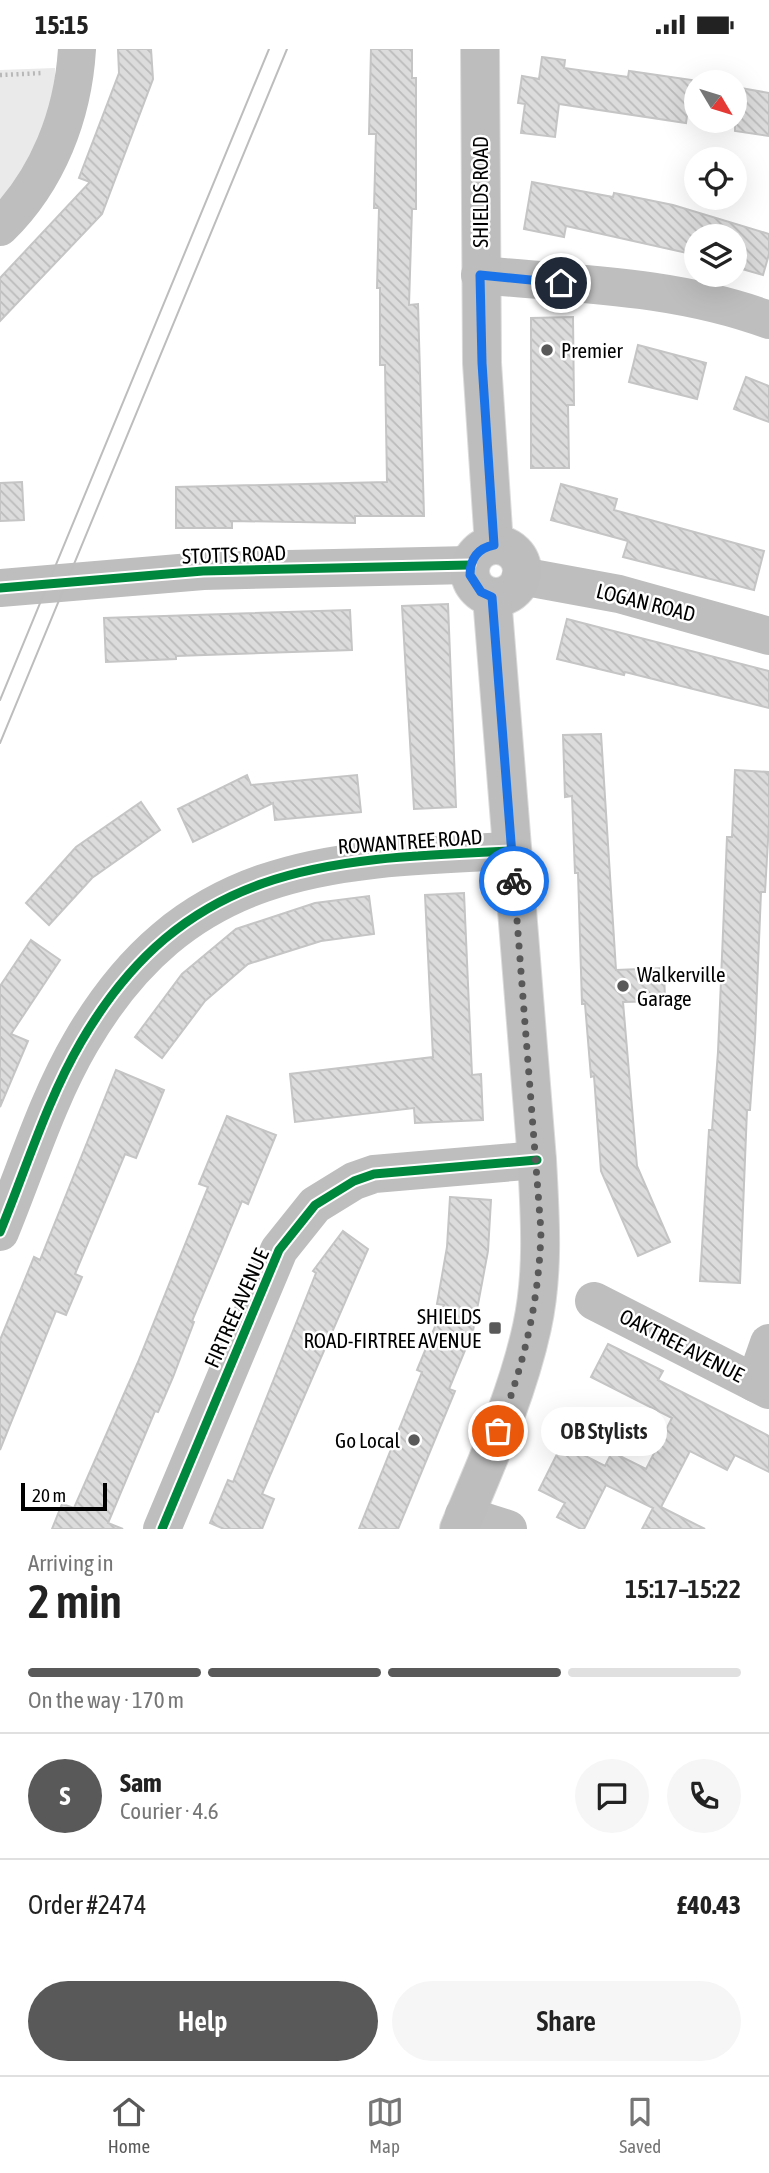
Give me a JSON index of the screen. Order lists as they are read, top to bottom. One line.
{"streets":{"main road":["SHIELDS ROAD"],"street":["STOTTS ROAD","LOGAN ROAD","ROWANTREE ROAD","FIRTREE AVENUE","OAKTREE AVENUE"]},"crossings":[["SHIELDS ROAD","STOTTS ROAD"]],"places":{"other":["Premier","Walkerville Garage","OB Stylists","Go Local"],"transit":["SHIELDS ROAD-FIRTREE AVENUE"]},"scale_bar":"20 m","north":"bottom right","page":{"status":"15:15","bubble":"OB Stylists","scale":"20 m","heading":["2 min","Arriving in","15:17–15:22"],"panel":["Sam","Courier · 4.6","Order #2474","£40.43"],"bar":"On the way · 170 m","round":"S","buttons":["Help","Share"],"tabs":["Home","Map","Saved"]}}
